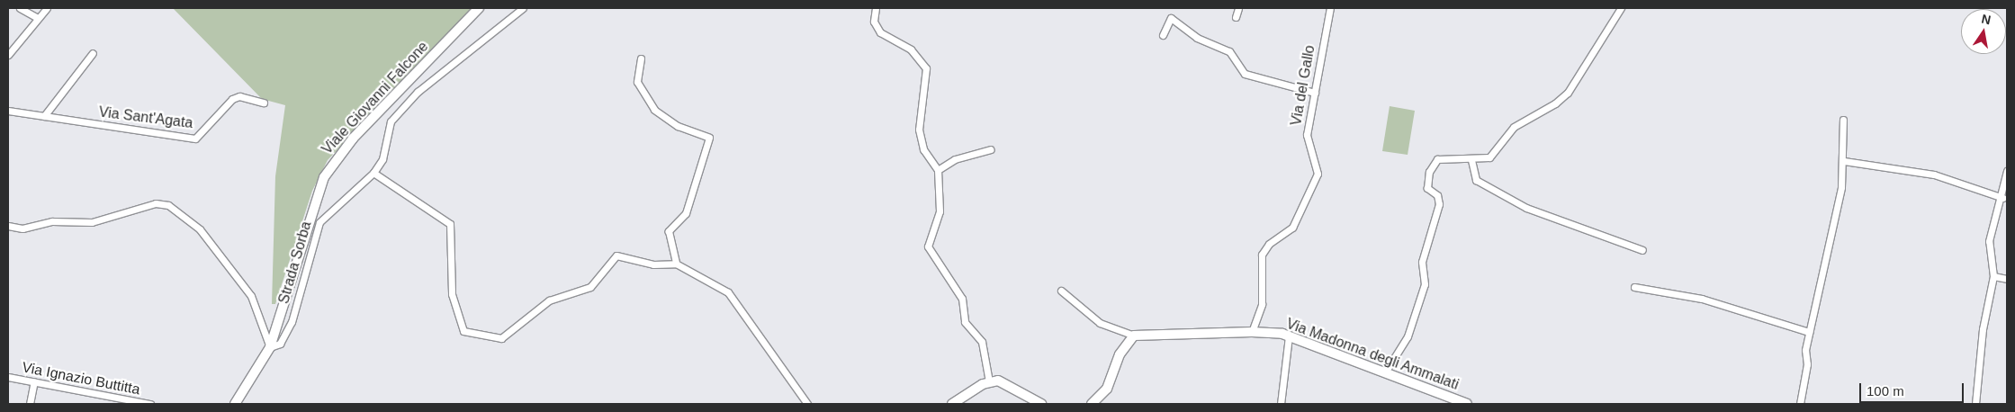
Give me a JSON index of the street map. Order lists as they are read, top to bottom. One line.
{"streets":{"street":["Via del Gallo","Viale Giovanni Falcone","Via Sant'Agata","Strada Sorba","Via Madonna degli Ammalati","Via Ignazio Buttitta"]},"crossings":[["Via del Gallo","Via Madonna degli Ammalati"],["Viale Giovanni Falcone","Strada Sorba"]],"scale_bar":"100 m","north":"top"}
